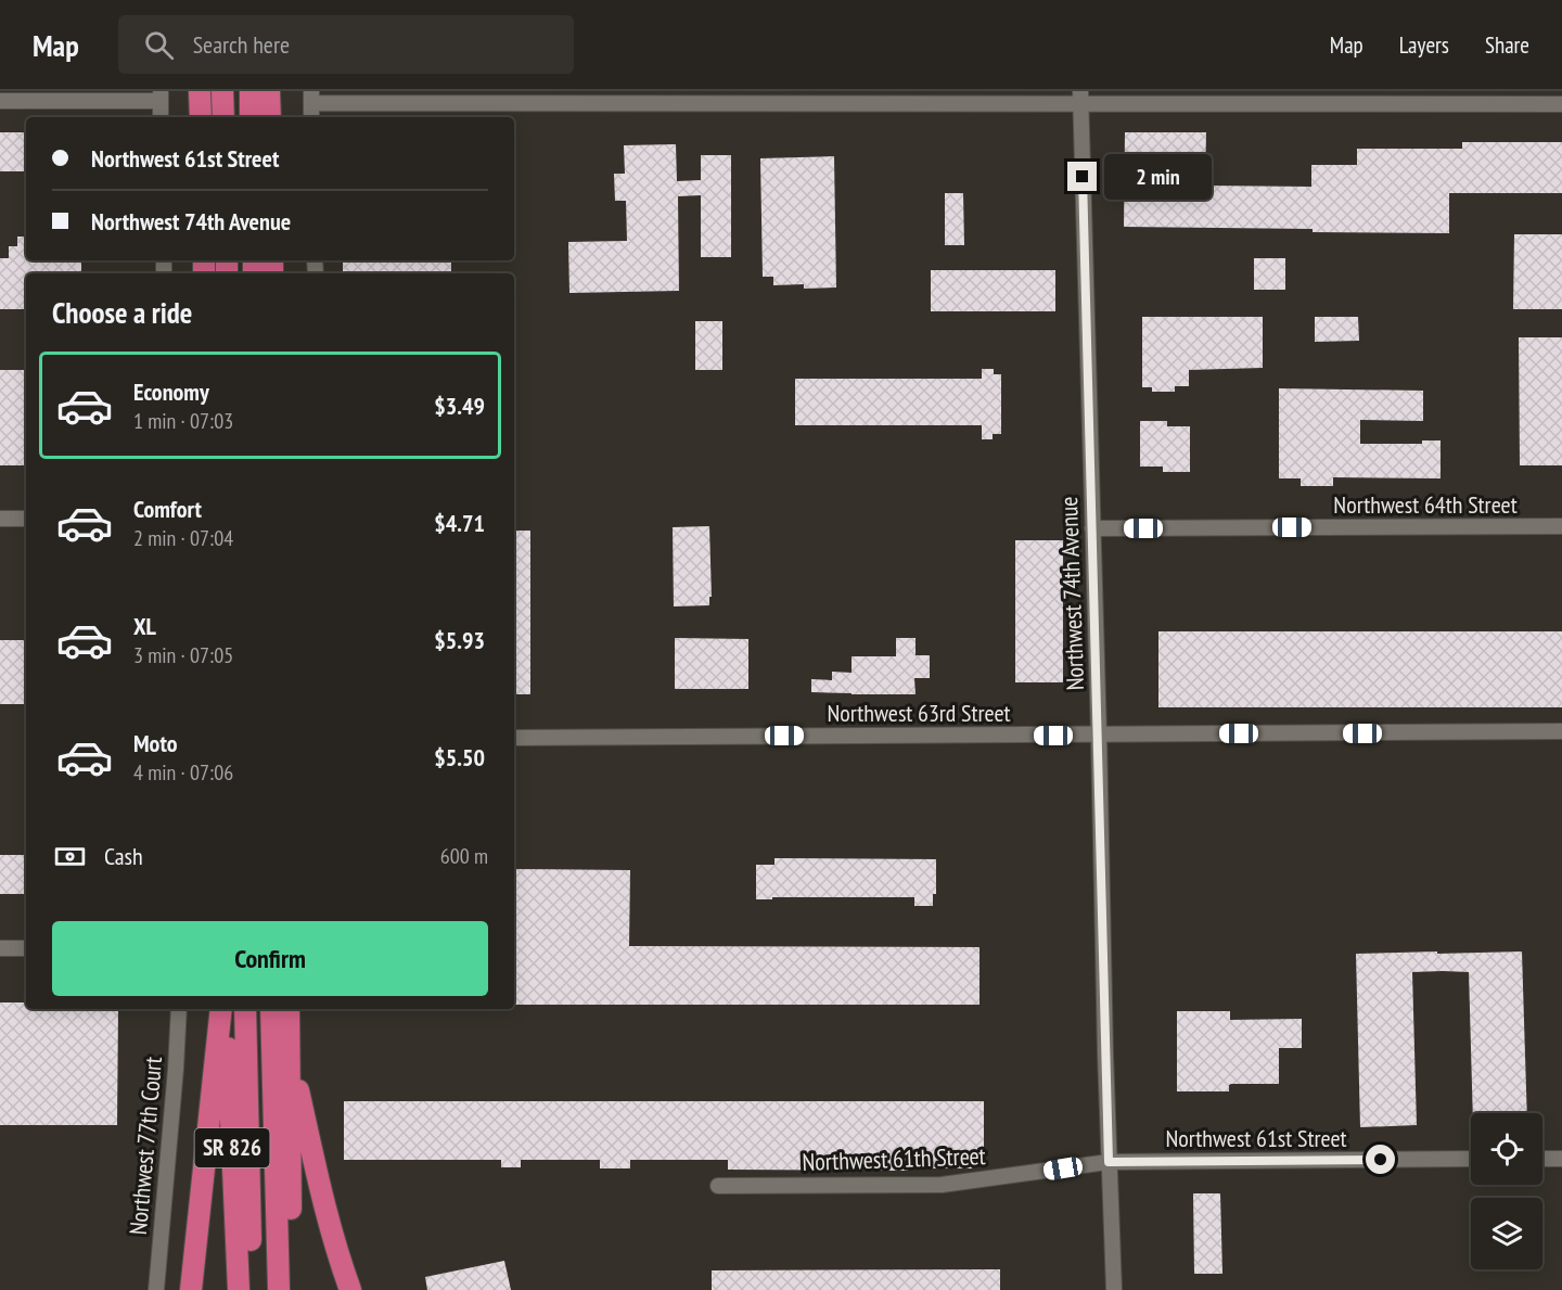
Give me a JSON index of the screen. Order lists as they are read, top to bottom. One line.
{"streets":{"highway":["SR 826"],"street":["Northwest 64th Street","Northwest 74th Avenue","Northwest 63rd Street","Northwest 61st Street","Northwest 77th Court","Northwest 61th Street"]},"crossings":[["Northwest 64th Street","Northwest 74th Avenue"],["Northwest 74th Avenue","Northwest 63rd Street"],["Northwest 74th Avenue","Northwest 61st Street"],["Northwest 74th Avenue","Northwest 61th Street"],["Northwest 61st Street","Northwest 61th Street"]],"page":{"header":"Map","search":"Search here","nav":["Map","Layers","Share"],"banner":["Northwest 61st Street","Northwest 74th Avenue"],"bubble":"2 min","heading":"Choose a ride","list":[{"name":"Economy","note":"1 min · 07:03","value":"$3.49"},{"name":"Comfort","note":"2 min · 07:04","value":"$4.71"},{"name":"XL","note":"3 min · 07:05","value":"$5.93"},{"name":"Moto","note":"4 min · 07:06","value":"$5.50"}],"pay":["Cash","600 m"],"buttons":"Confirm"}}
